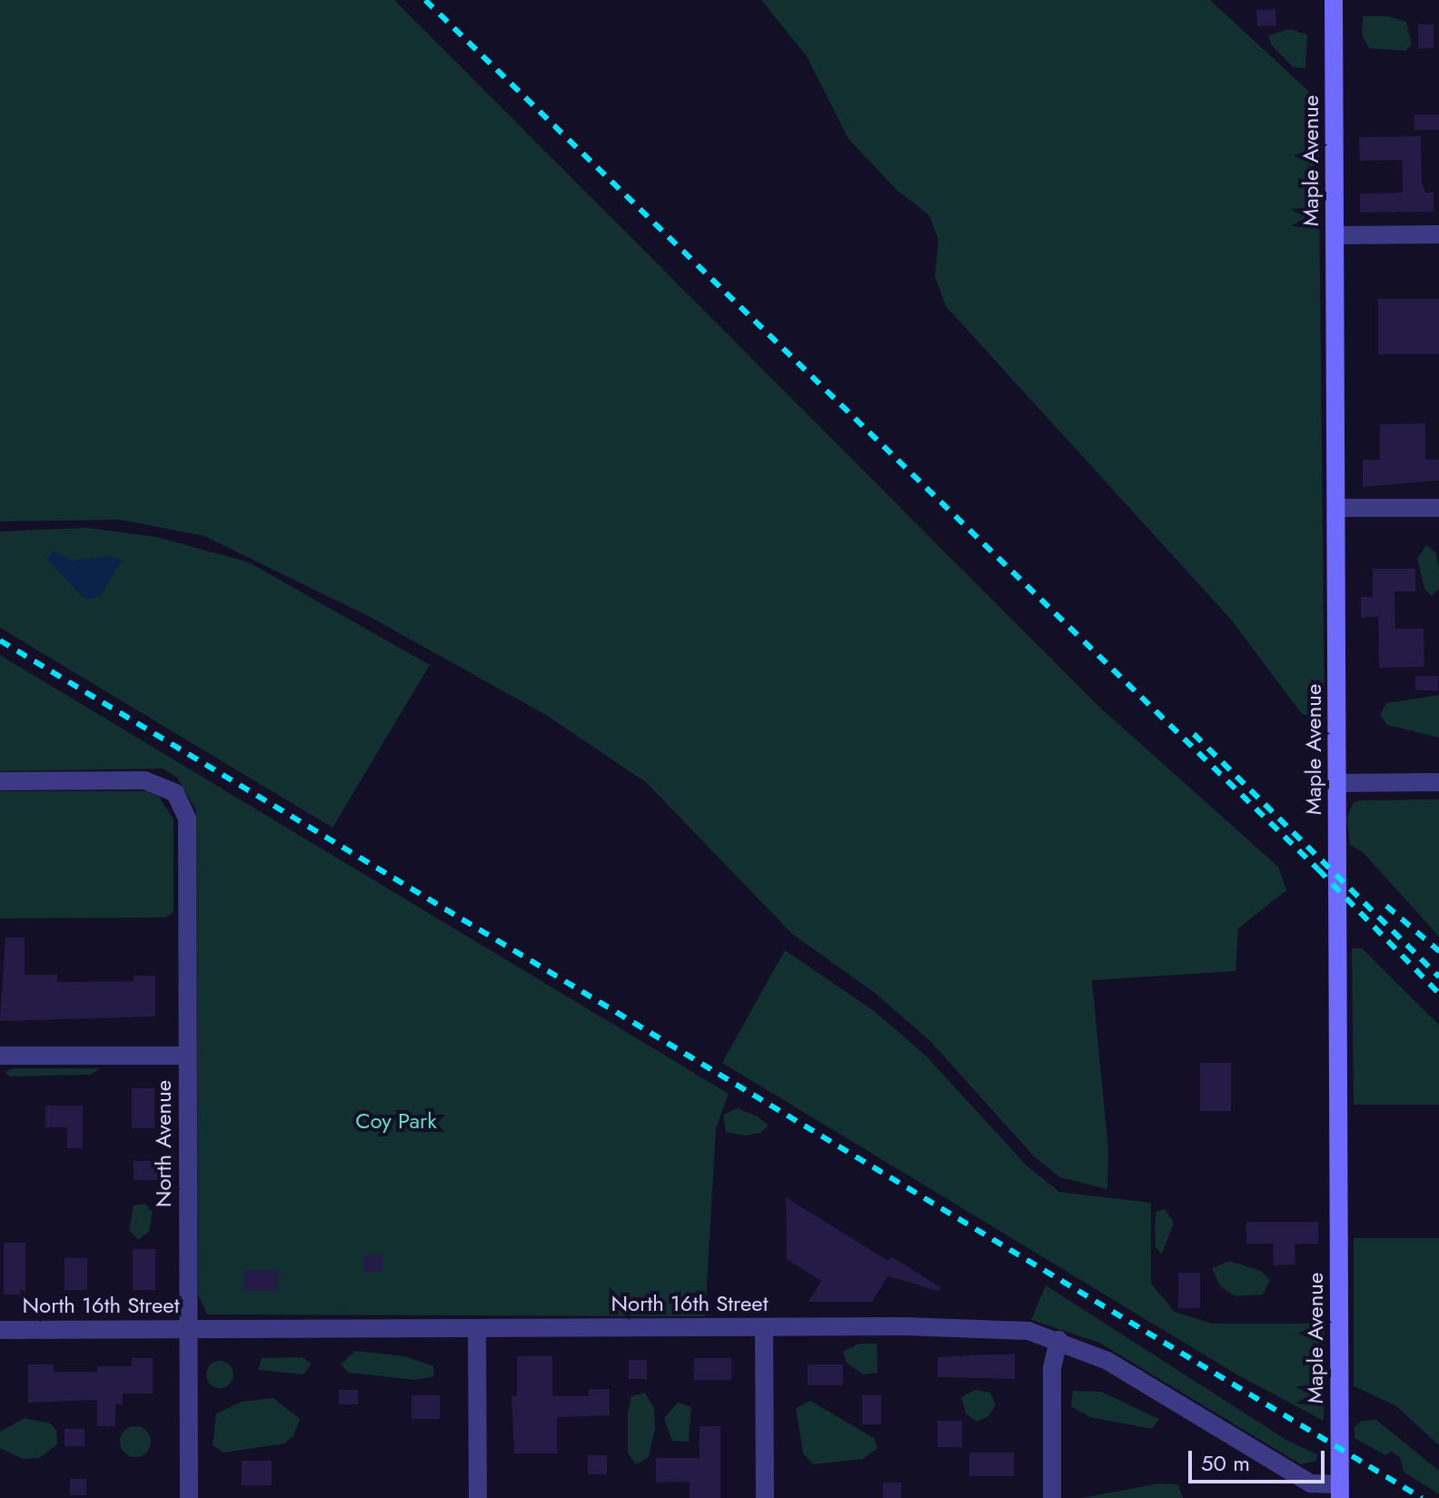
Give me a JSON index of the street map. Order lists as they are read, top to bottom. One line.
{"streets":{"main road":["Maple Avenue"],"street":["North Avenue","North 16th Street"]},"crossings":[["Maple Avenue","North 16th Street"],["North Avenue","North 16th Street"]],"parks":["Coy Park"],"scale_bar":"50 m"}
